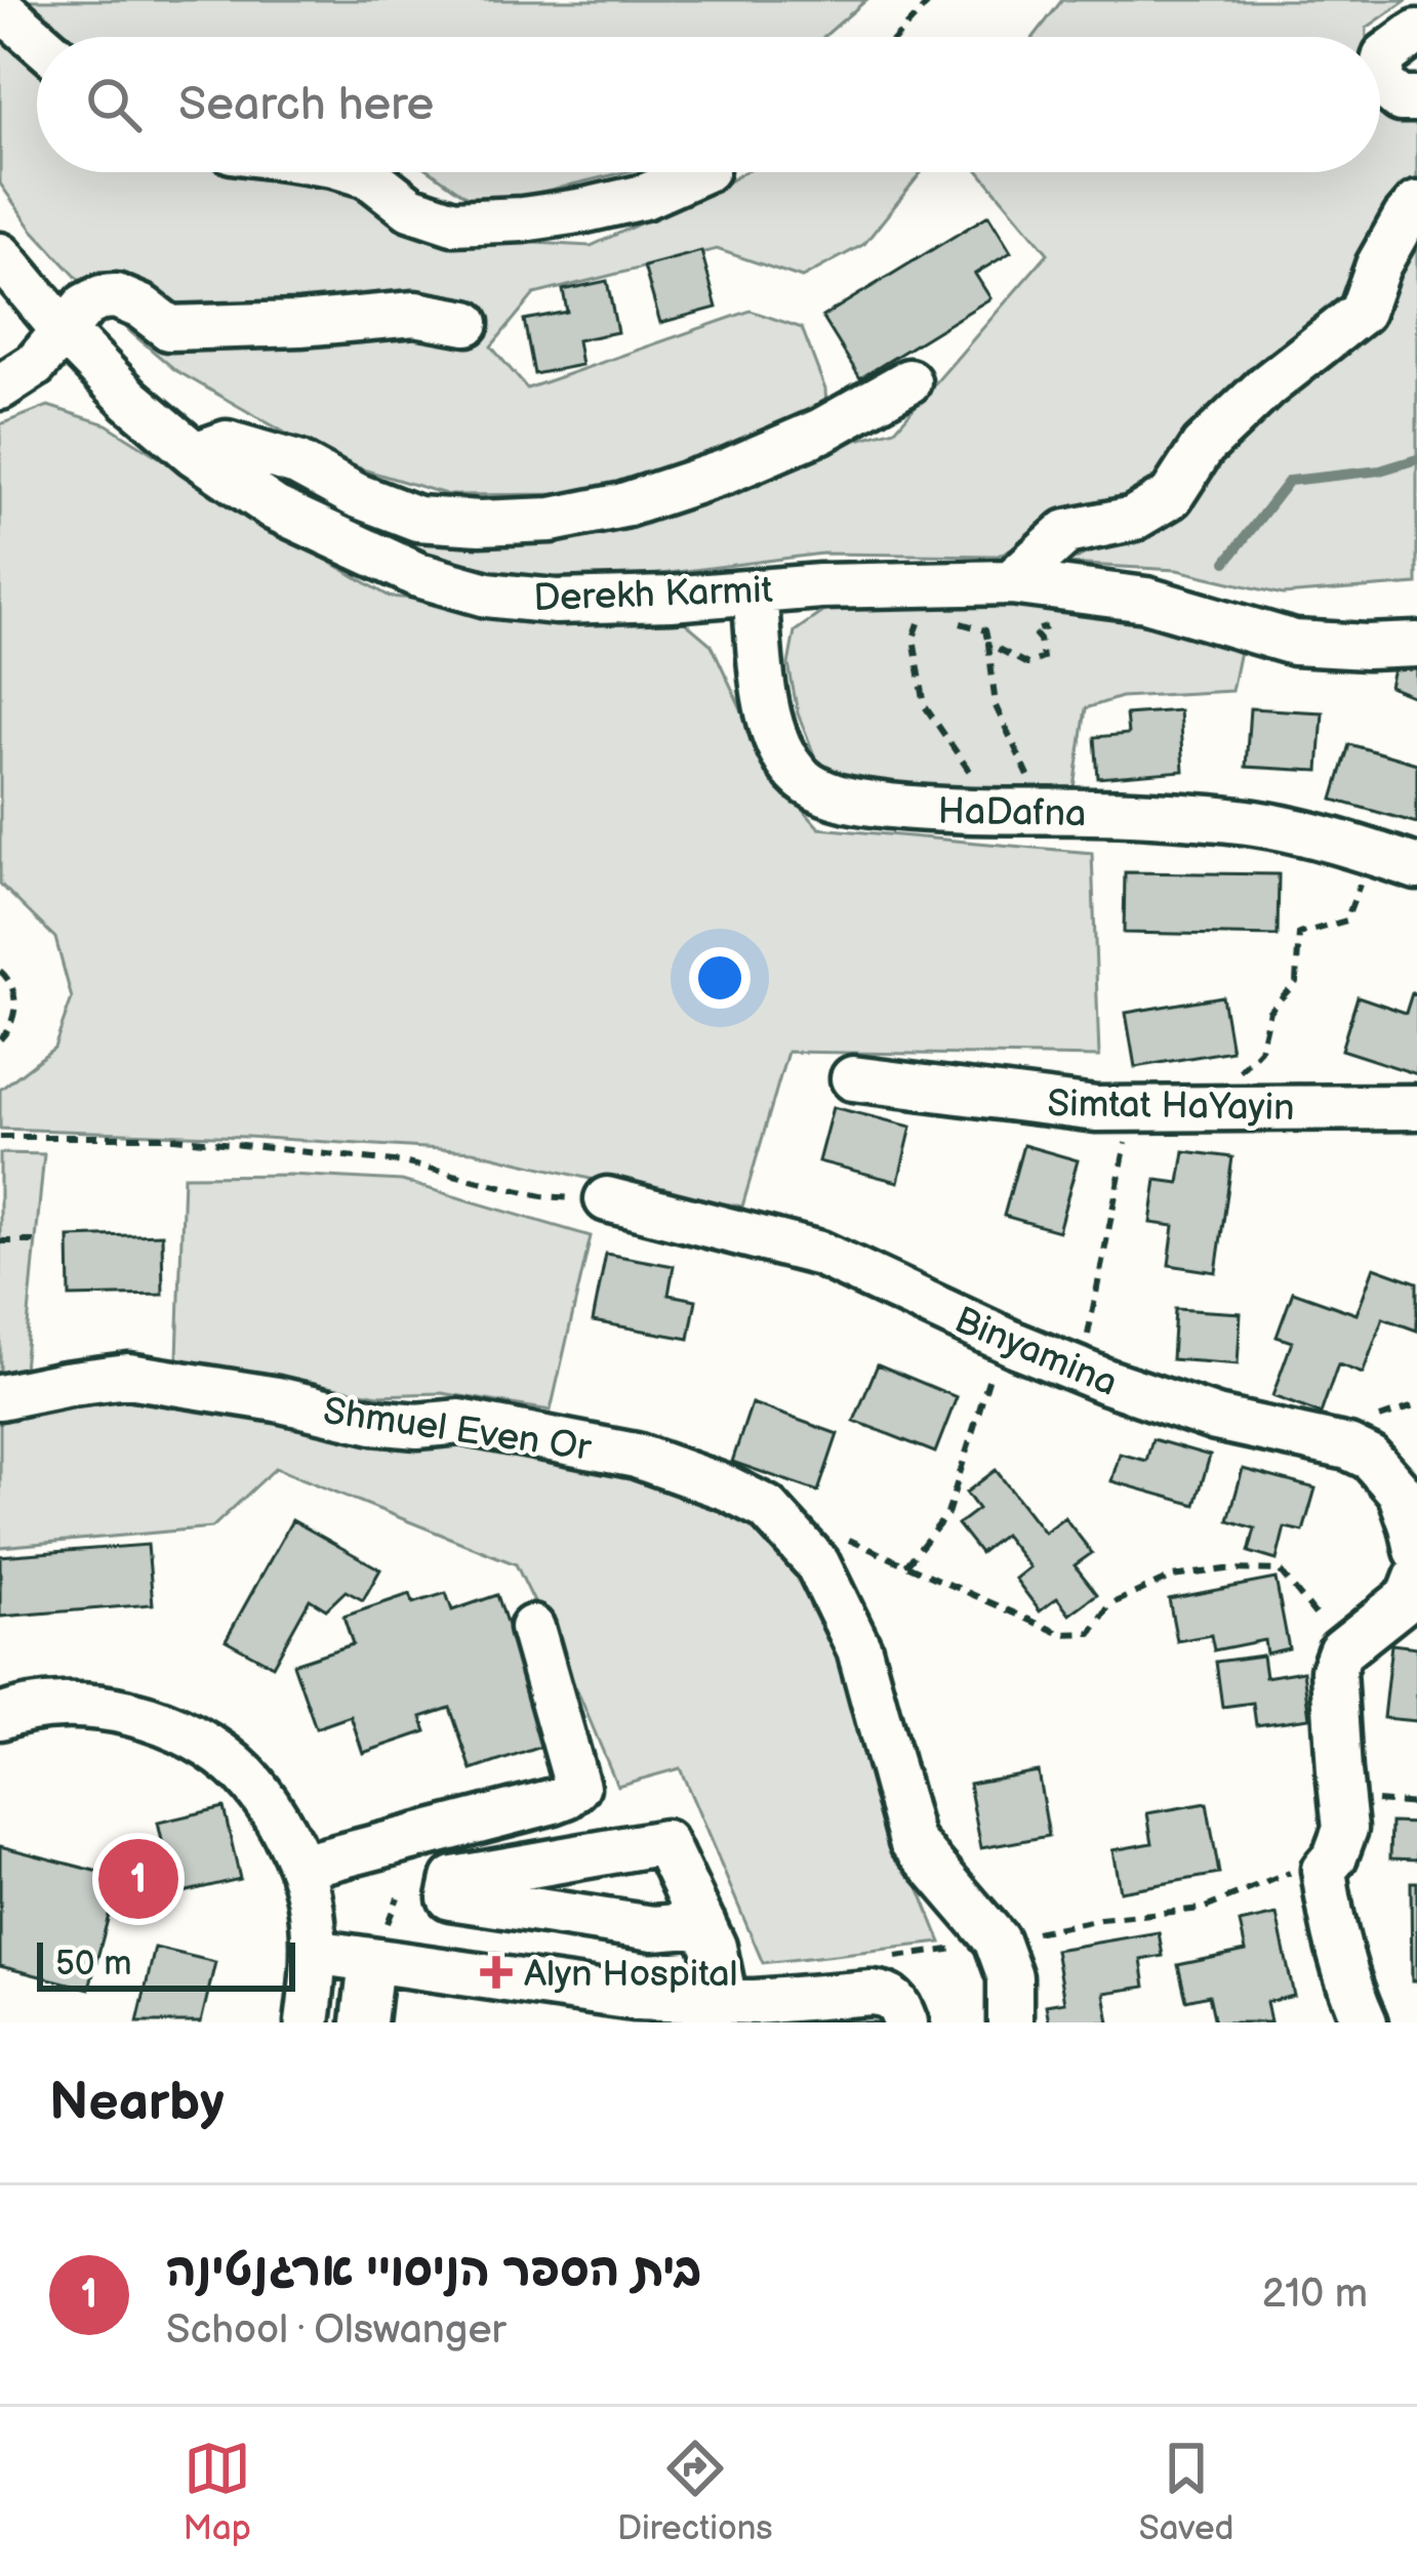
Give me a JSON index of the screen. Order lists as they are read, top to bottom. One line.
{"streets":{"street":["Derekh Karmit","HaDafna","Simtat HaYayin","Binyamina","Shmuel Even Or"]},"crossings":[["Derekh Karmit","HaDafna"]],"places":{"health":["Alyn Hospital"]},"scale_bar":"50 m","page":{"search":"Search here","pins":"1","scale":"50 m","heading":"Nearby","list":[{"mark":"1","name":"בית הספר הניסויי ארגנטינה","note":"School · Olswanger","value":"210 m"}],"nav":["Map","Directions","Saved"]}}
